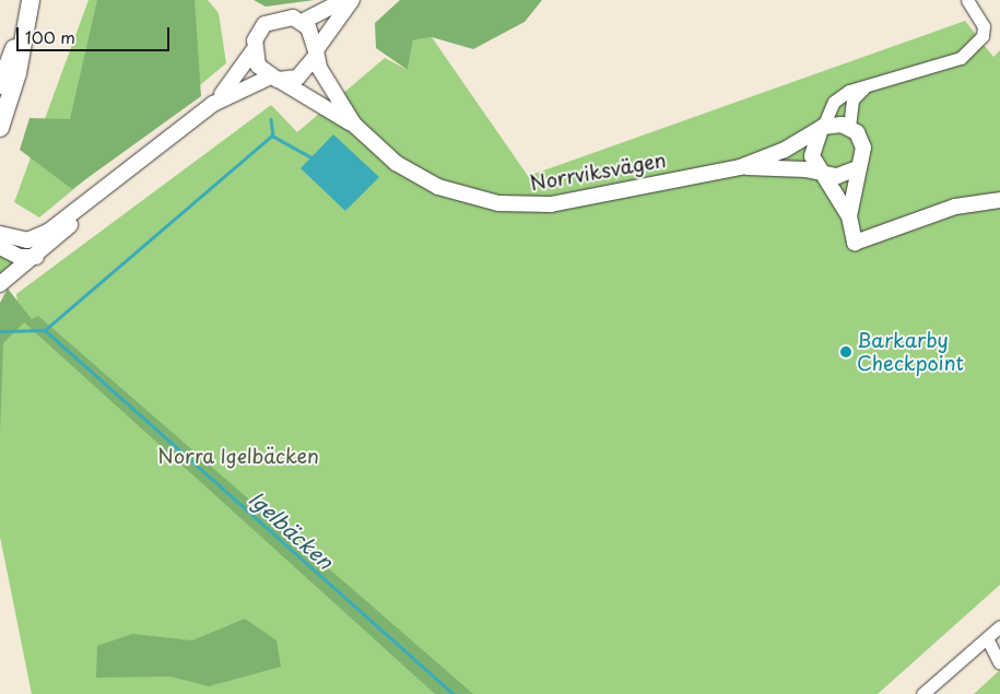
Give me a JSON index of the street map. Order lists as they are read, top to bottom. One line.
{"streets":{"street":["Norrviksvägen"]},"water":["Igelbäcken"],"parks":["Norra Igelbäcken"],"places":["Barkarby Checkpoint"],"scale_bar":"100 m"}
